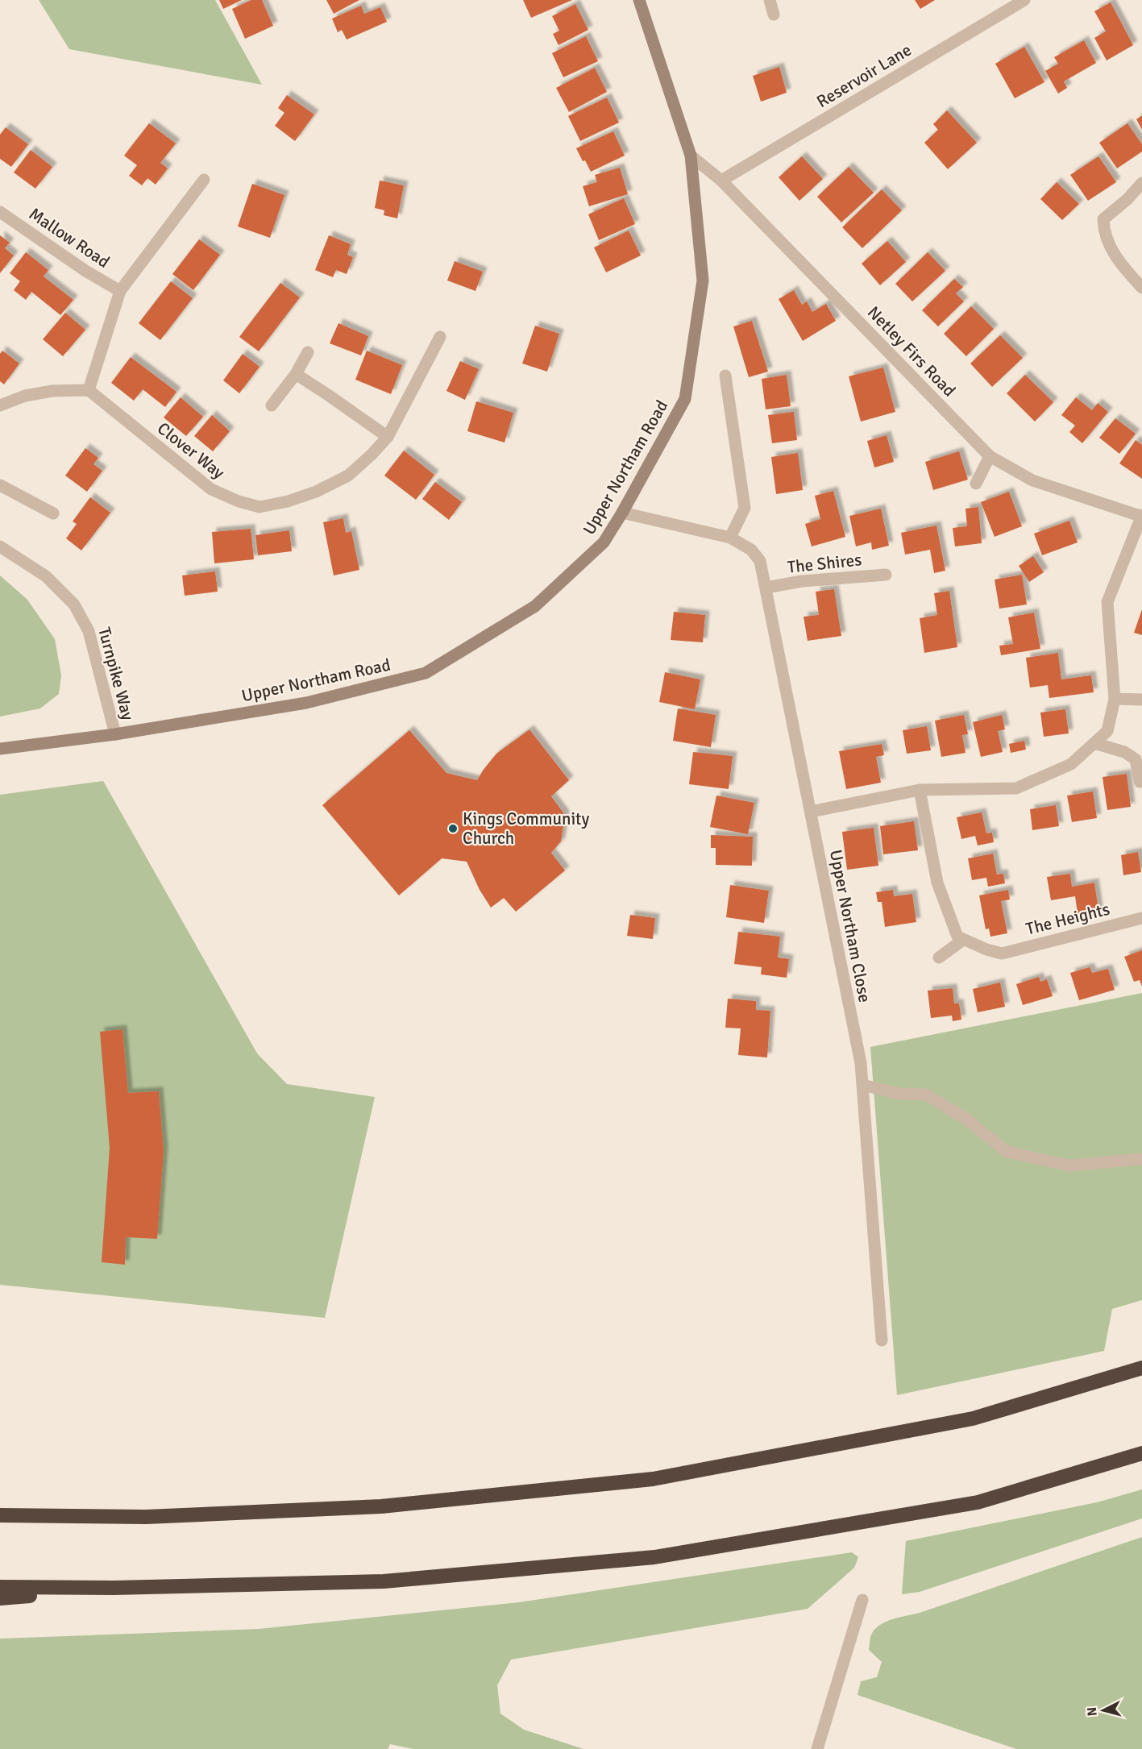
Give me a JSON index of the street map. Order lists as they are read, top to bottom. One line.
{"streets":{"main road":["Upper Northam Road"],"street":["Reservoir Lane","Mallow Road","Netley Firs Road","Clover Way","The Shires","Turnpike Way","The Heights","Upper Northam Close"]},"crossings":[["Reservoir Lane","Netley Firs Road"],["Netley Firs Road","Upper Northam Road"],["Upper Northam Road","Turnpike Way"],["Upper Northam Road","Upper Northam Close"],["The Shires","Upper Northam Close"]],"places":["Kings Community Church"],"north":"left"}
